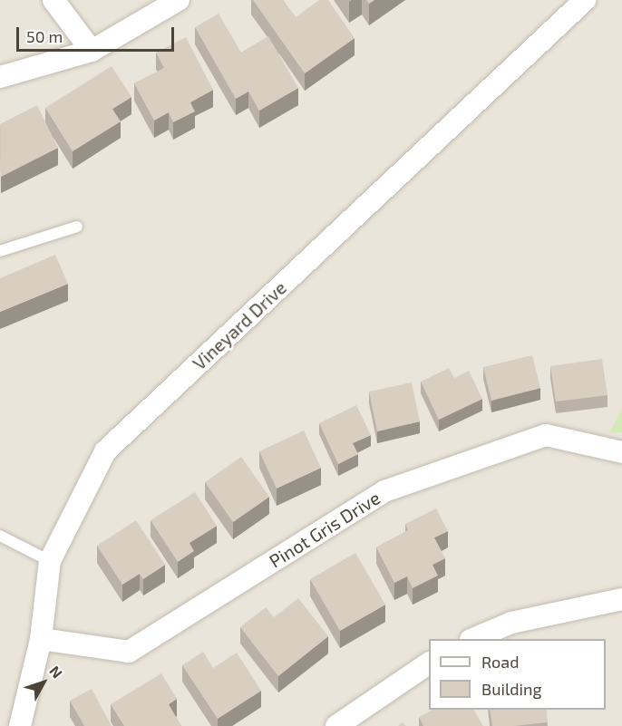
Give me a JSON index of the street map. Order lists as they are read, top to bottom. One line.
{"streets":{"street":["Vineyard Drive","Pinot Gris Drive"]},"crossings":[["Vineyard Drive","Pinot Gris Drive"]],"legend":["Road","Building"],"scale_bar":"50 m","north":"top right"}
